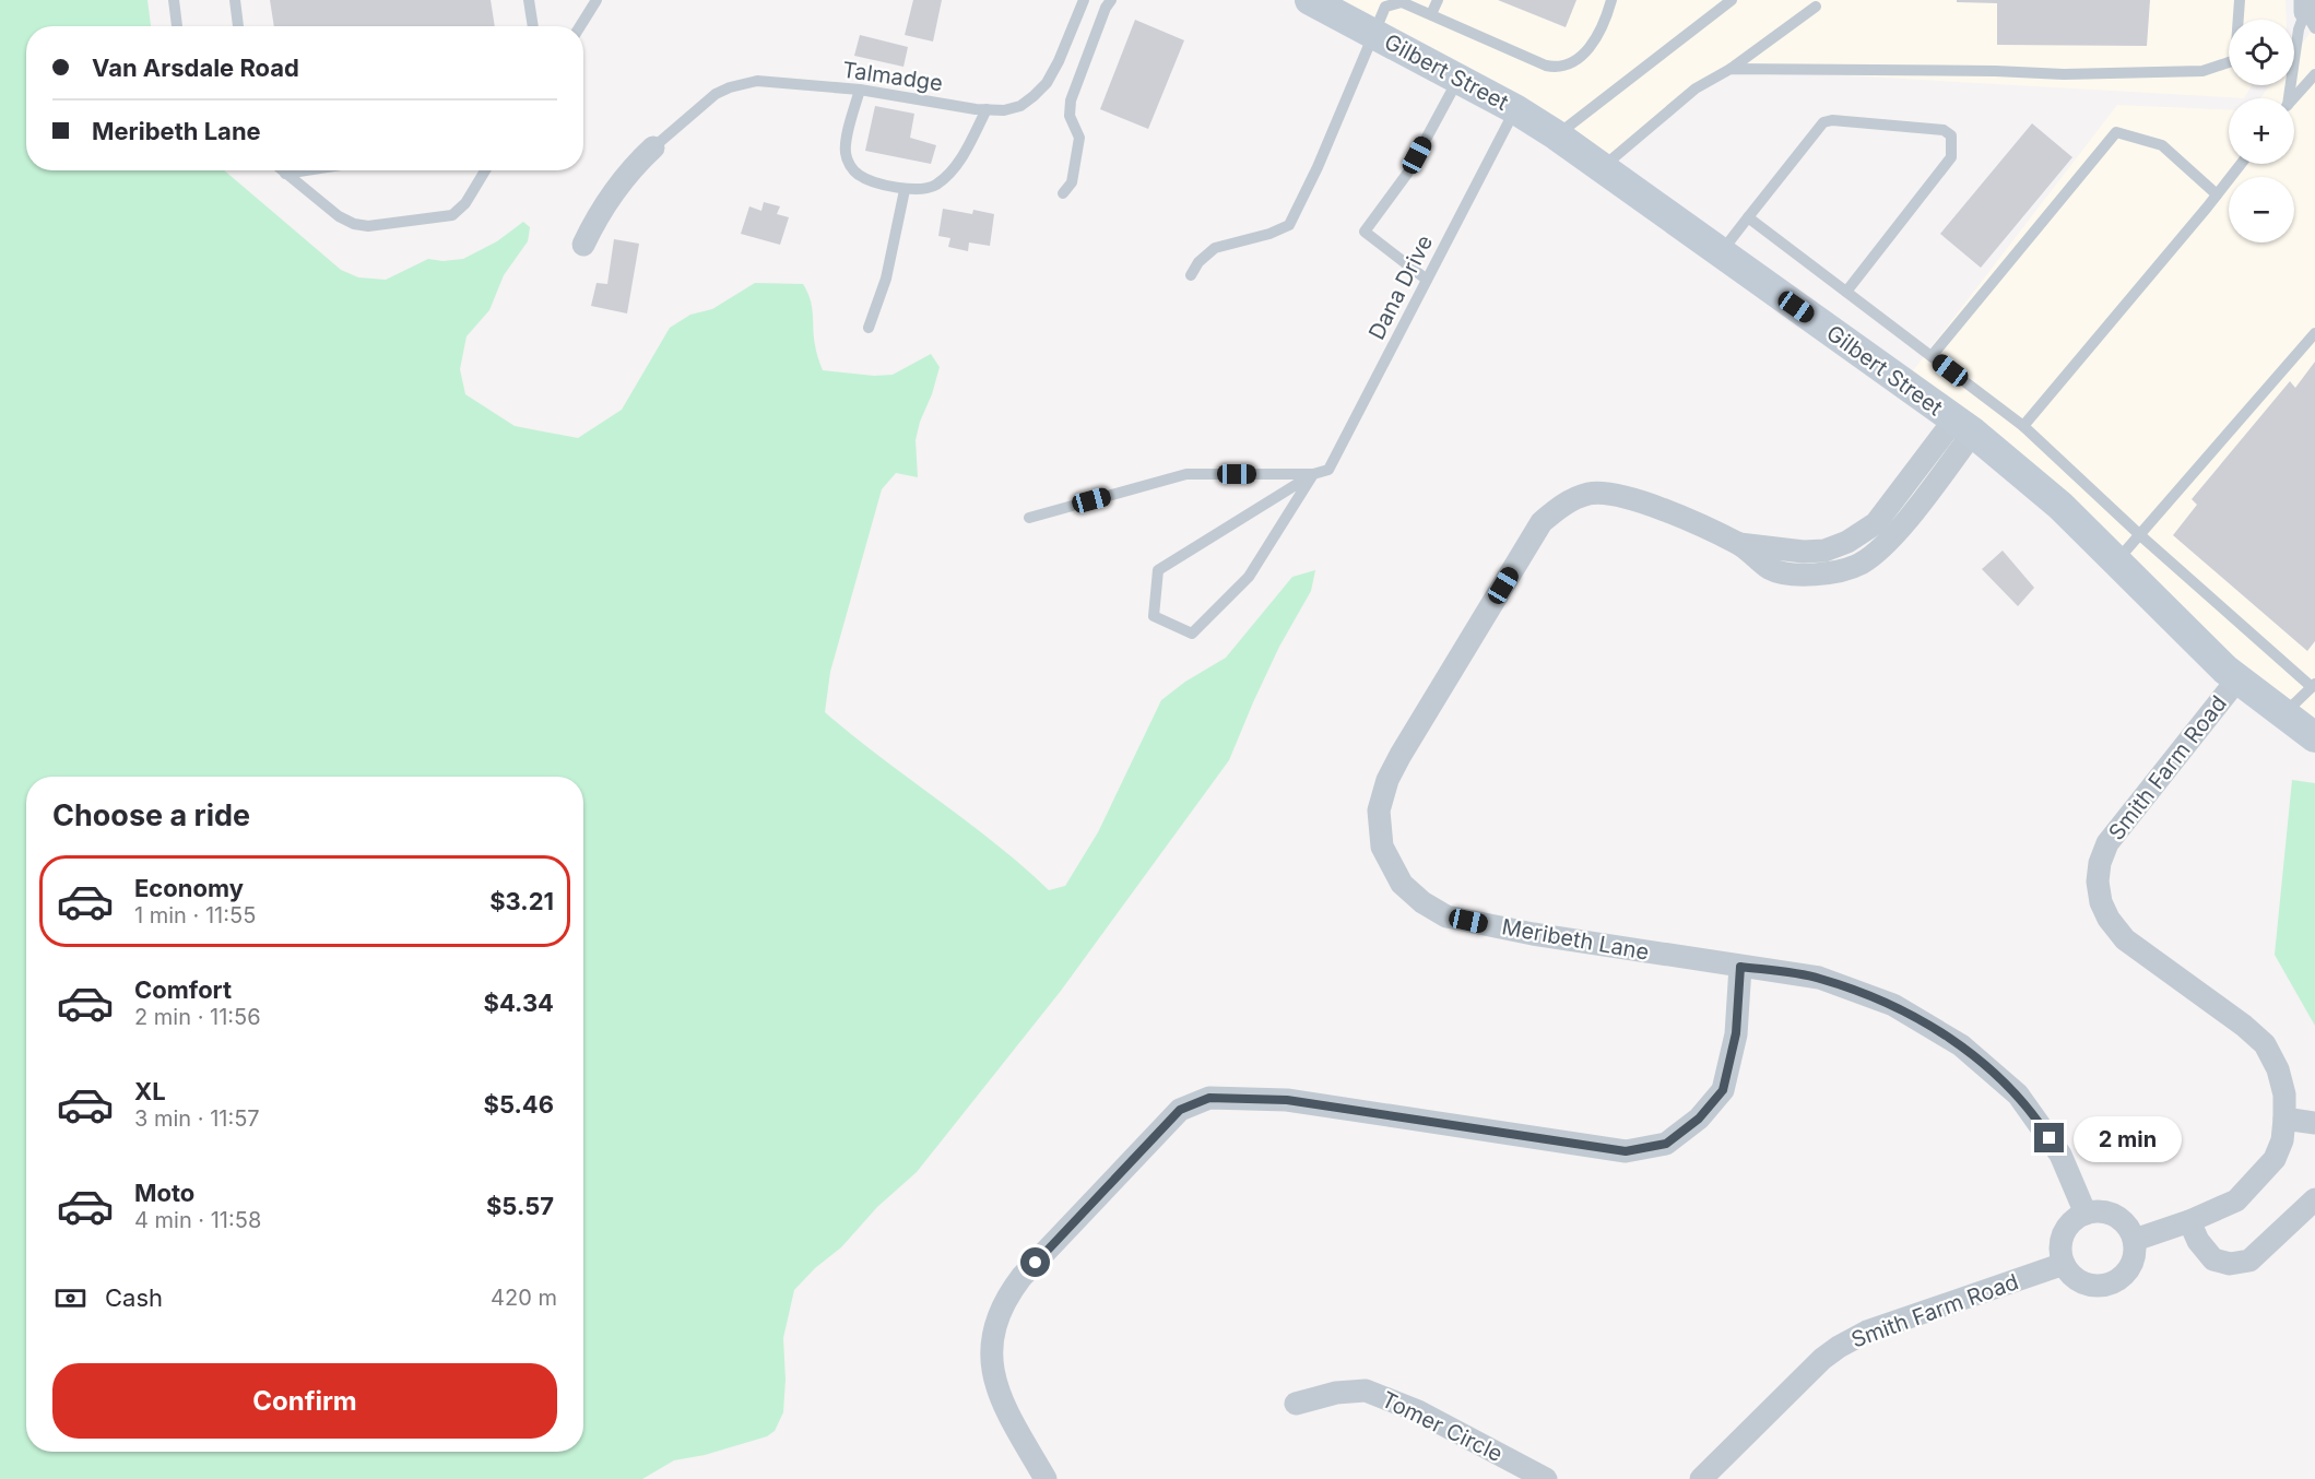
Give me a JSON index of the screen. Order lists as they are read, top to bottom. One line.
{"streets":{"street":["Gilbert Street","Smith Farm Road","Meribeth Lane","Tomer Circle"],"lane":["Talmadge","Dana Drive"]},"crossings":[["Gilbert Street","Dana Drive"],["Gilbert Street","Smith Farm Road"],["Gilbert Street","Meribeth Lane"],["Smith Farm Road","Meribeth Lane"]],"page":{"map_buttons":["+","−"],"banner":["Van Arsdale Road","Meribeth Lane"],"heading":"Choose a ride","list":[{"name":"Economy","note":"1 min · 11:55","value":"$3.21"},{"name":"Comfort","note":"2 min · 11:56","value":"$4.34"},{"name":"XL","note":"3 min · 11:57","value":"$5.46"},{"name":"Moto","note":"4 min · 11:58","value":"$5.57"}],"bubble":"2 min","pay":["Cash","420 m"],"buttons":"Confirm"}}
